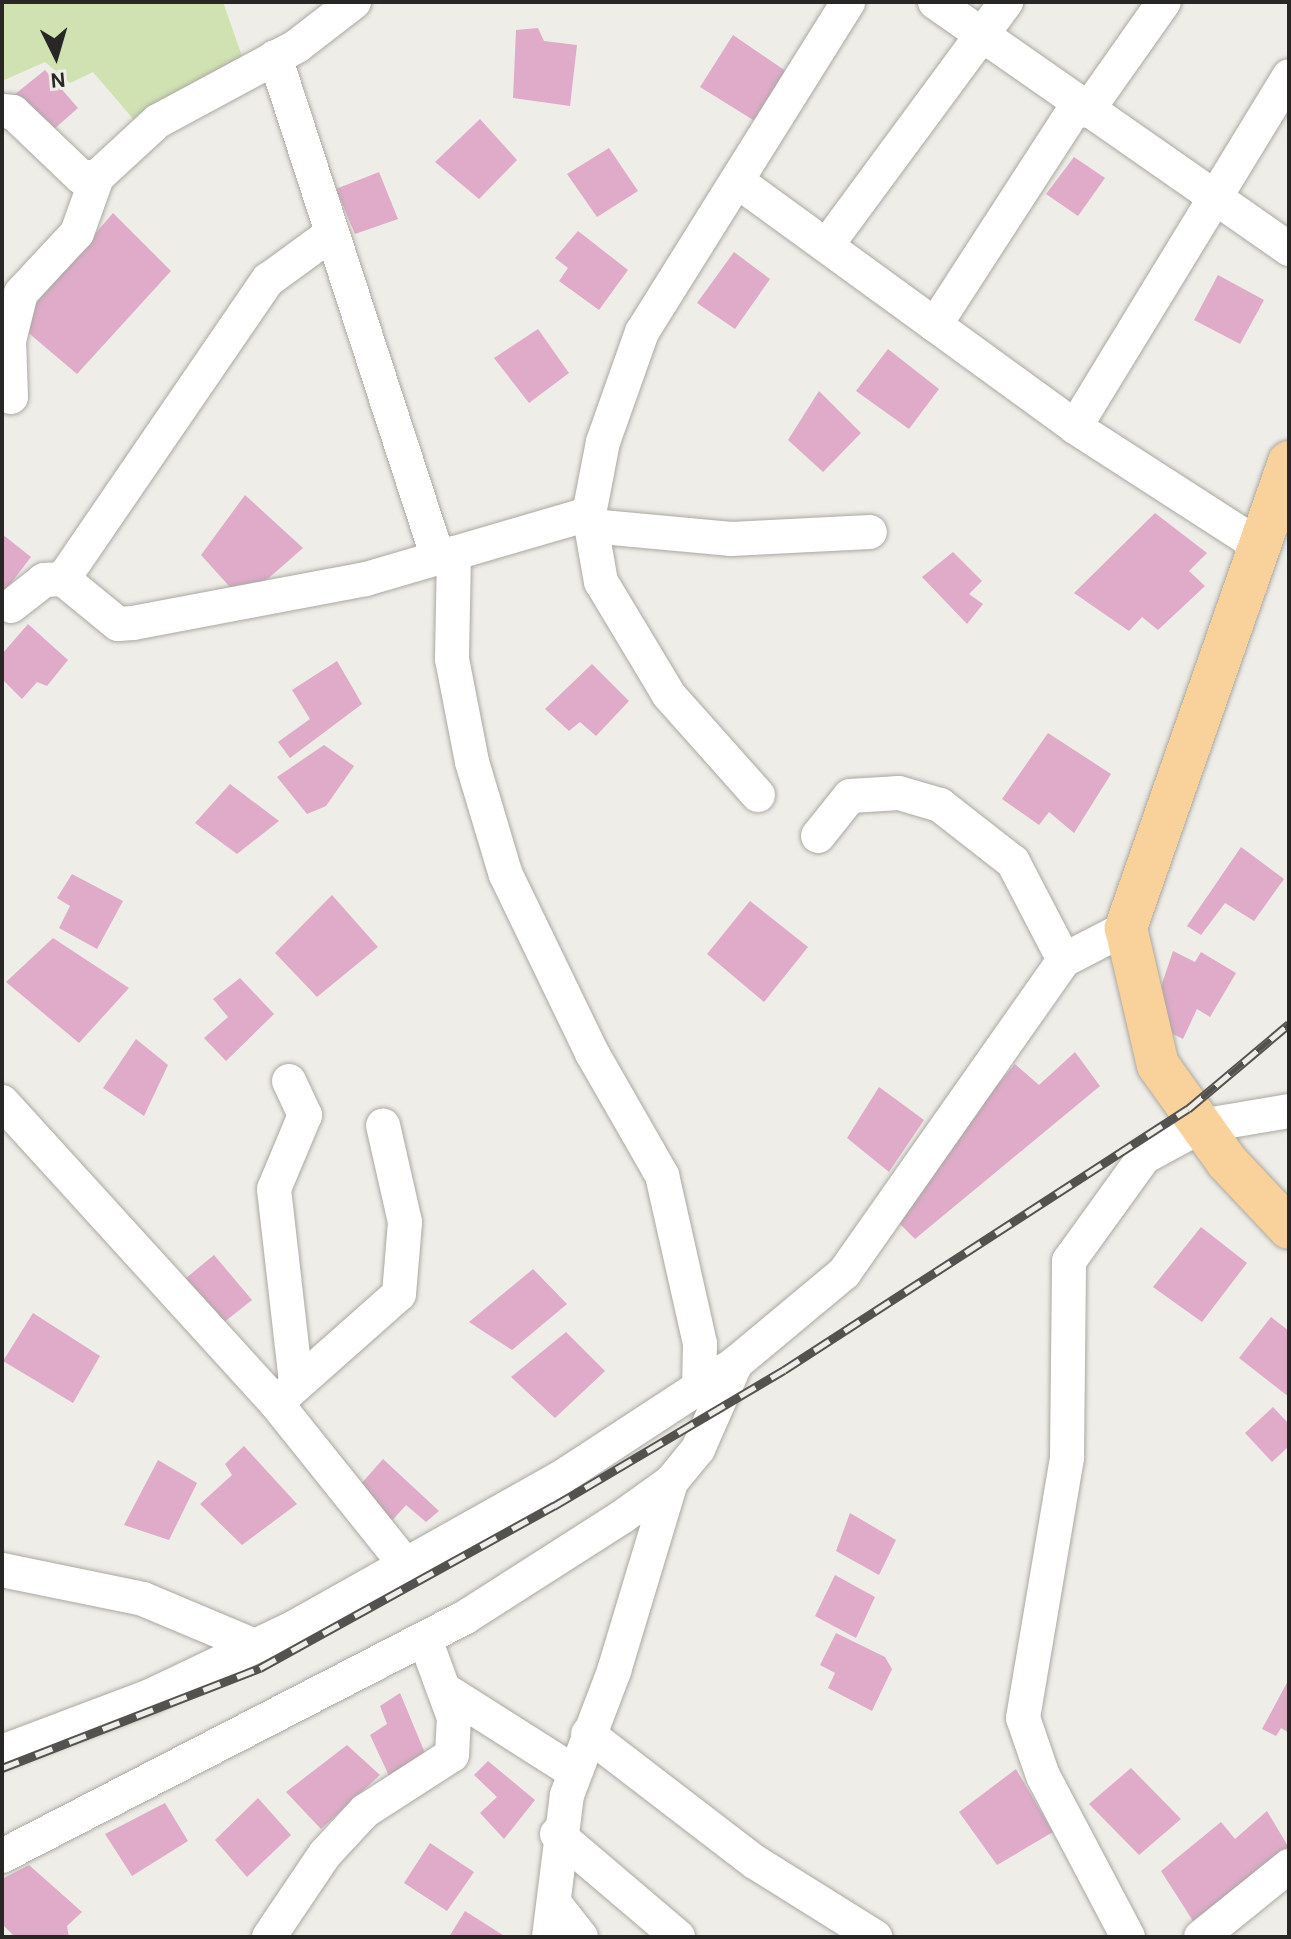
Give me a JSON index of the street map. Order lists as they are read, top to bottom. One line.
{"north":"bottom"}
